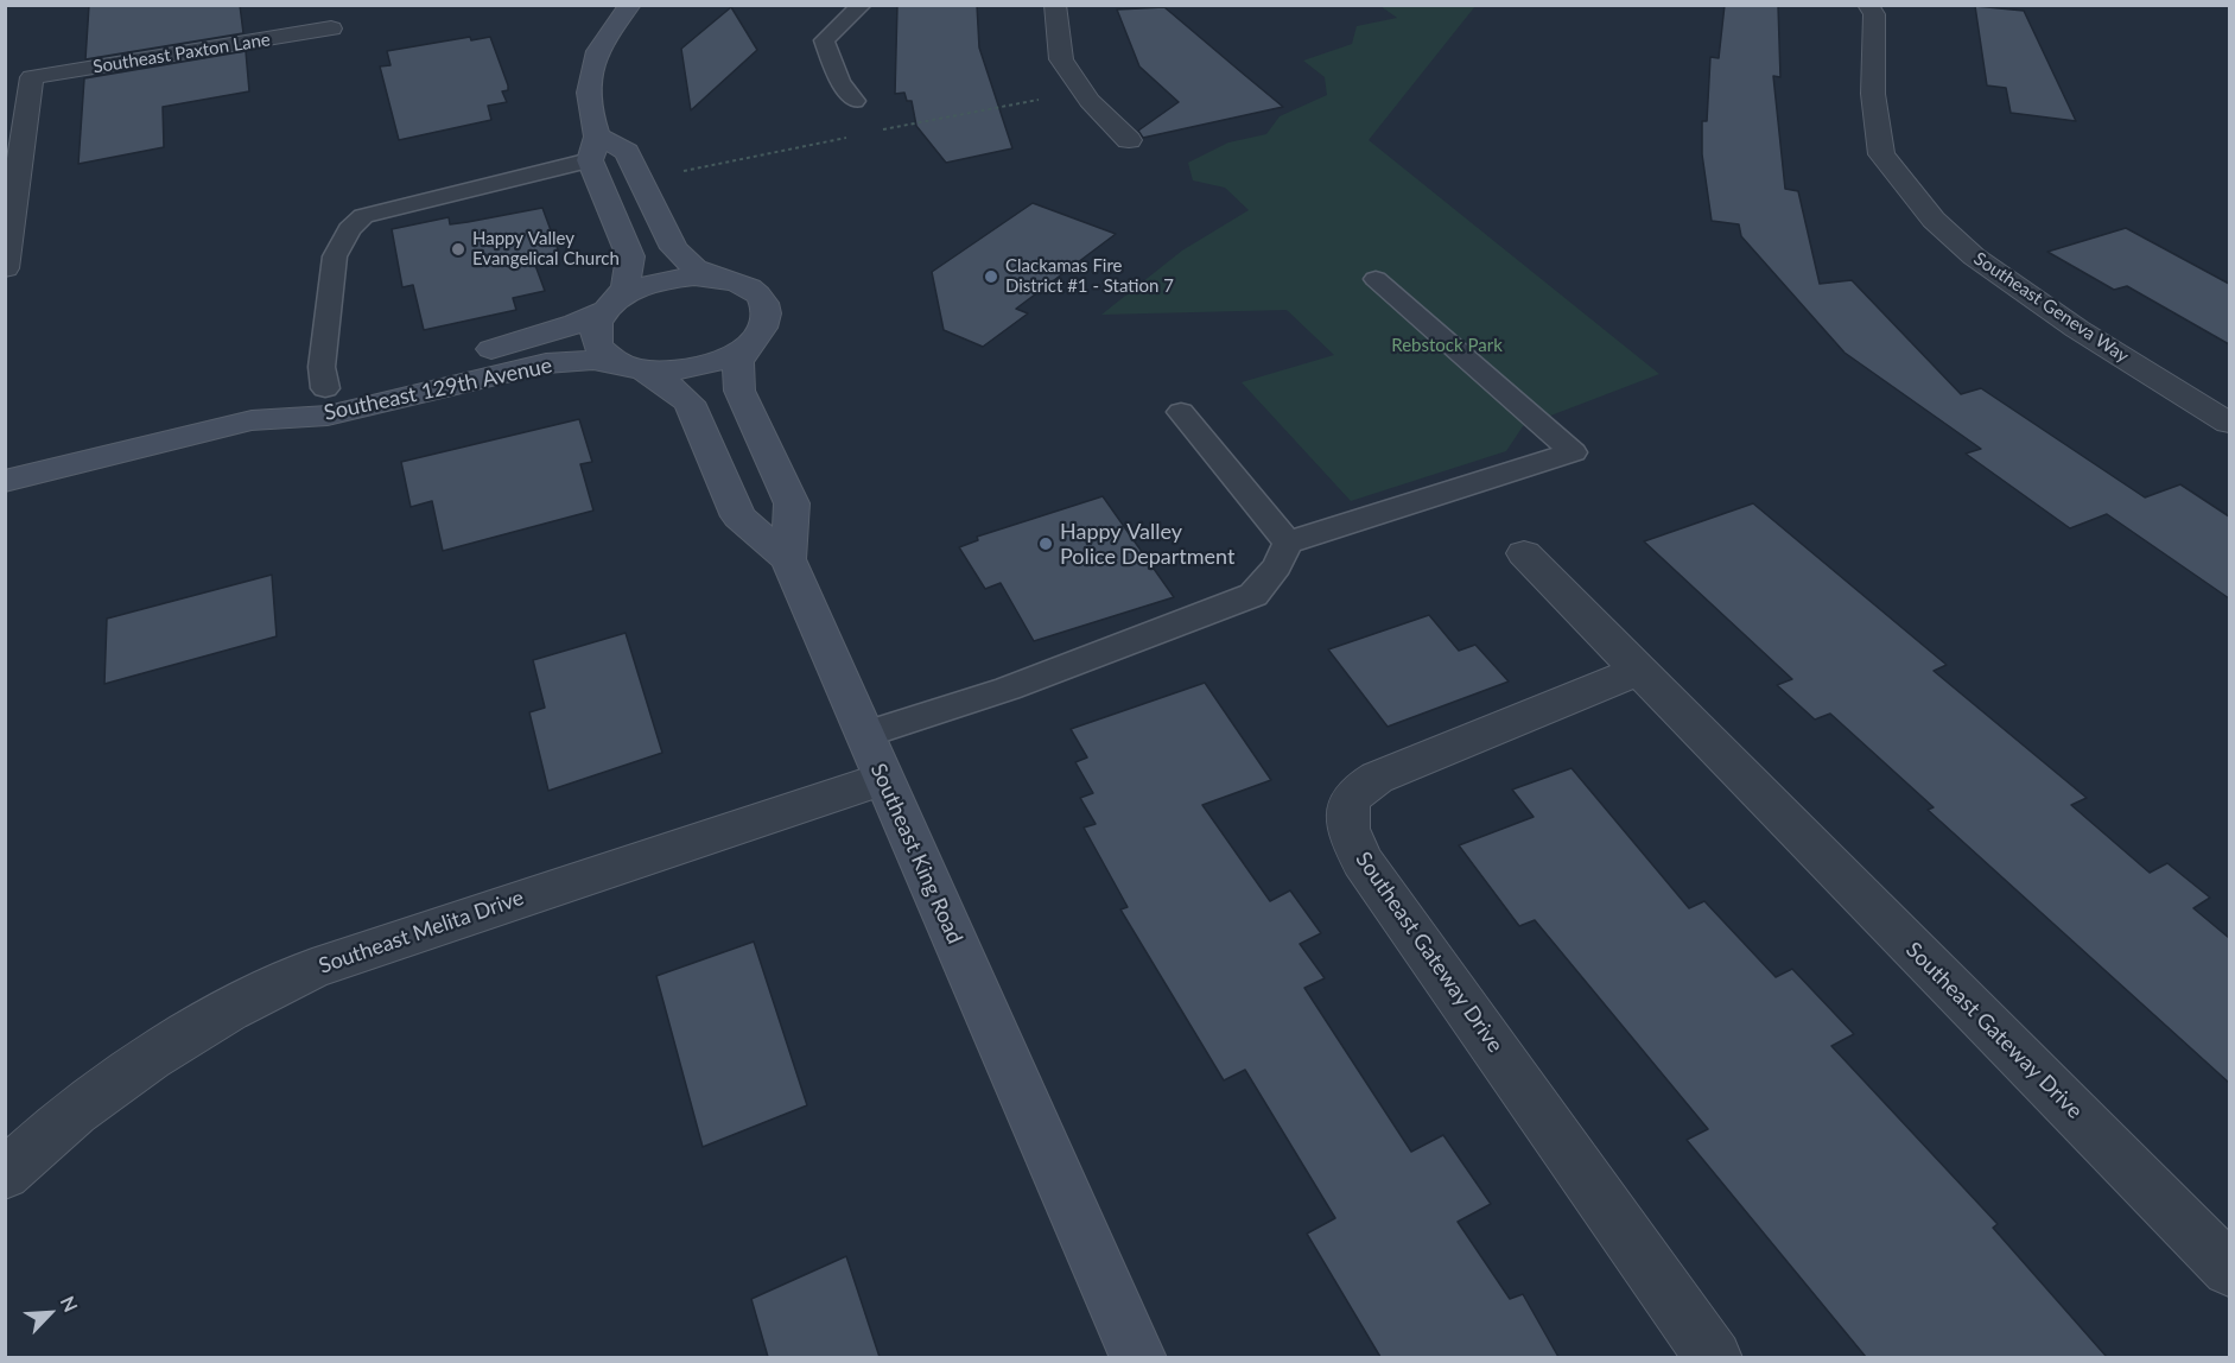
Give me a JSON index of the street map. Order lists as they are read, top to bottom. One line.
{"streets":{"main road":["Southeast 129th Avenue","Southeast King Road"],"street":["Southeast Paxton Lane","Southeast Geneva Way","Southeast Melita Drive","Southeast Gateway Drive"]},"crossings":[["Southeast 129th Avenue","Southeast King Road"],["Southeast King Road","Southeast Melita Drive"]],"parks":["Rebstock Park"],"places":["Happy Valley Evangelical Church","Clackamas Fire District #1 - Station 7","Happy Valley Police Department"],"north":"top right"}
